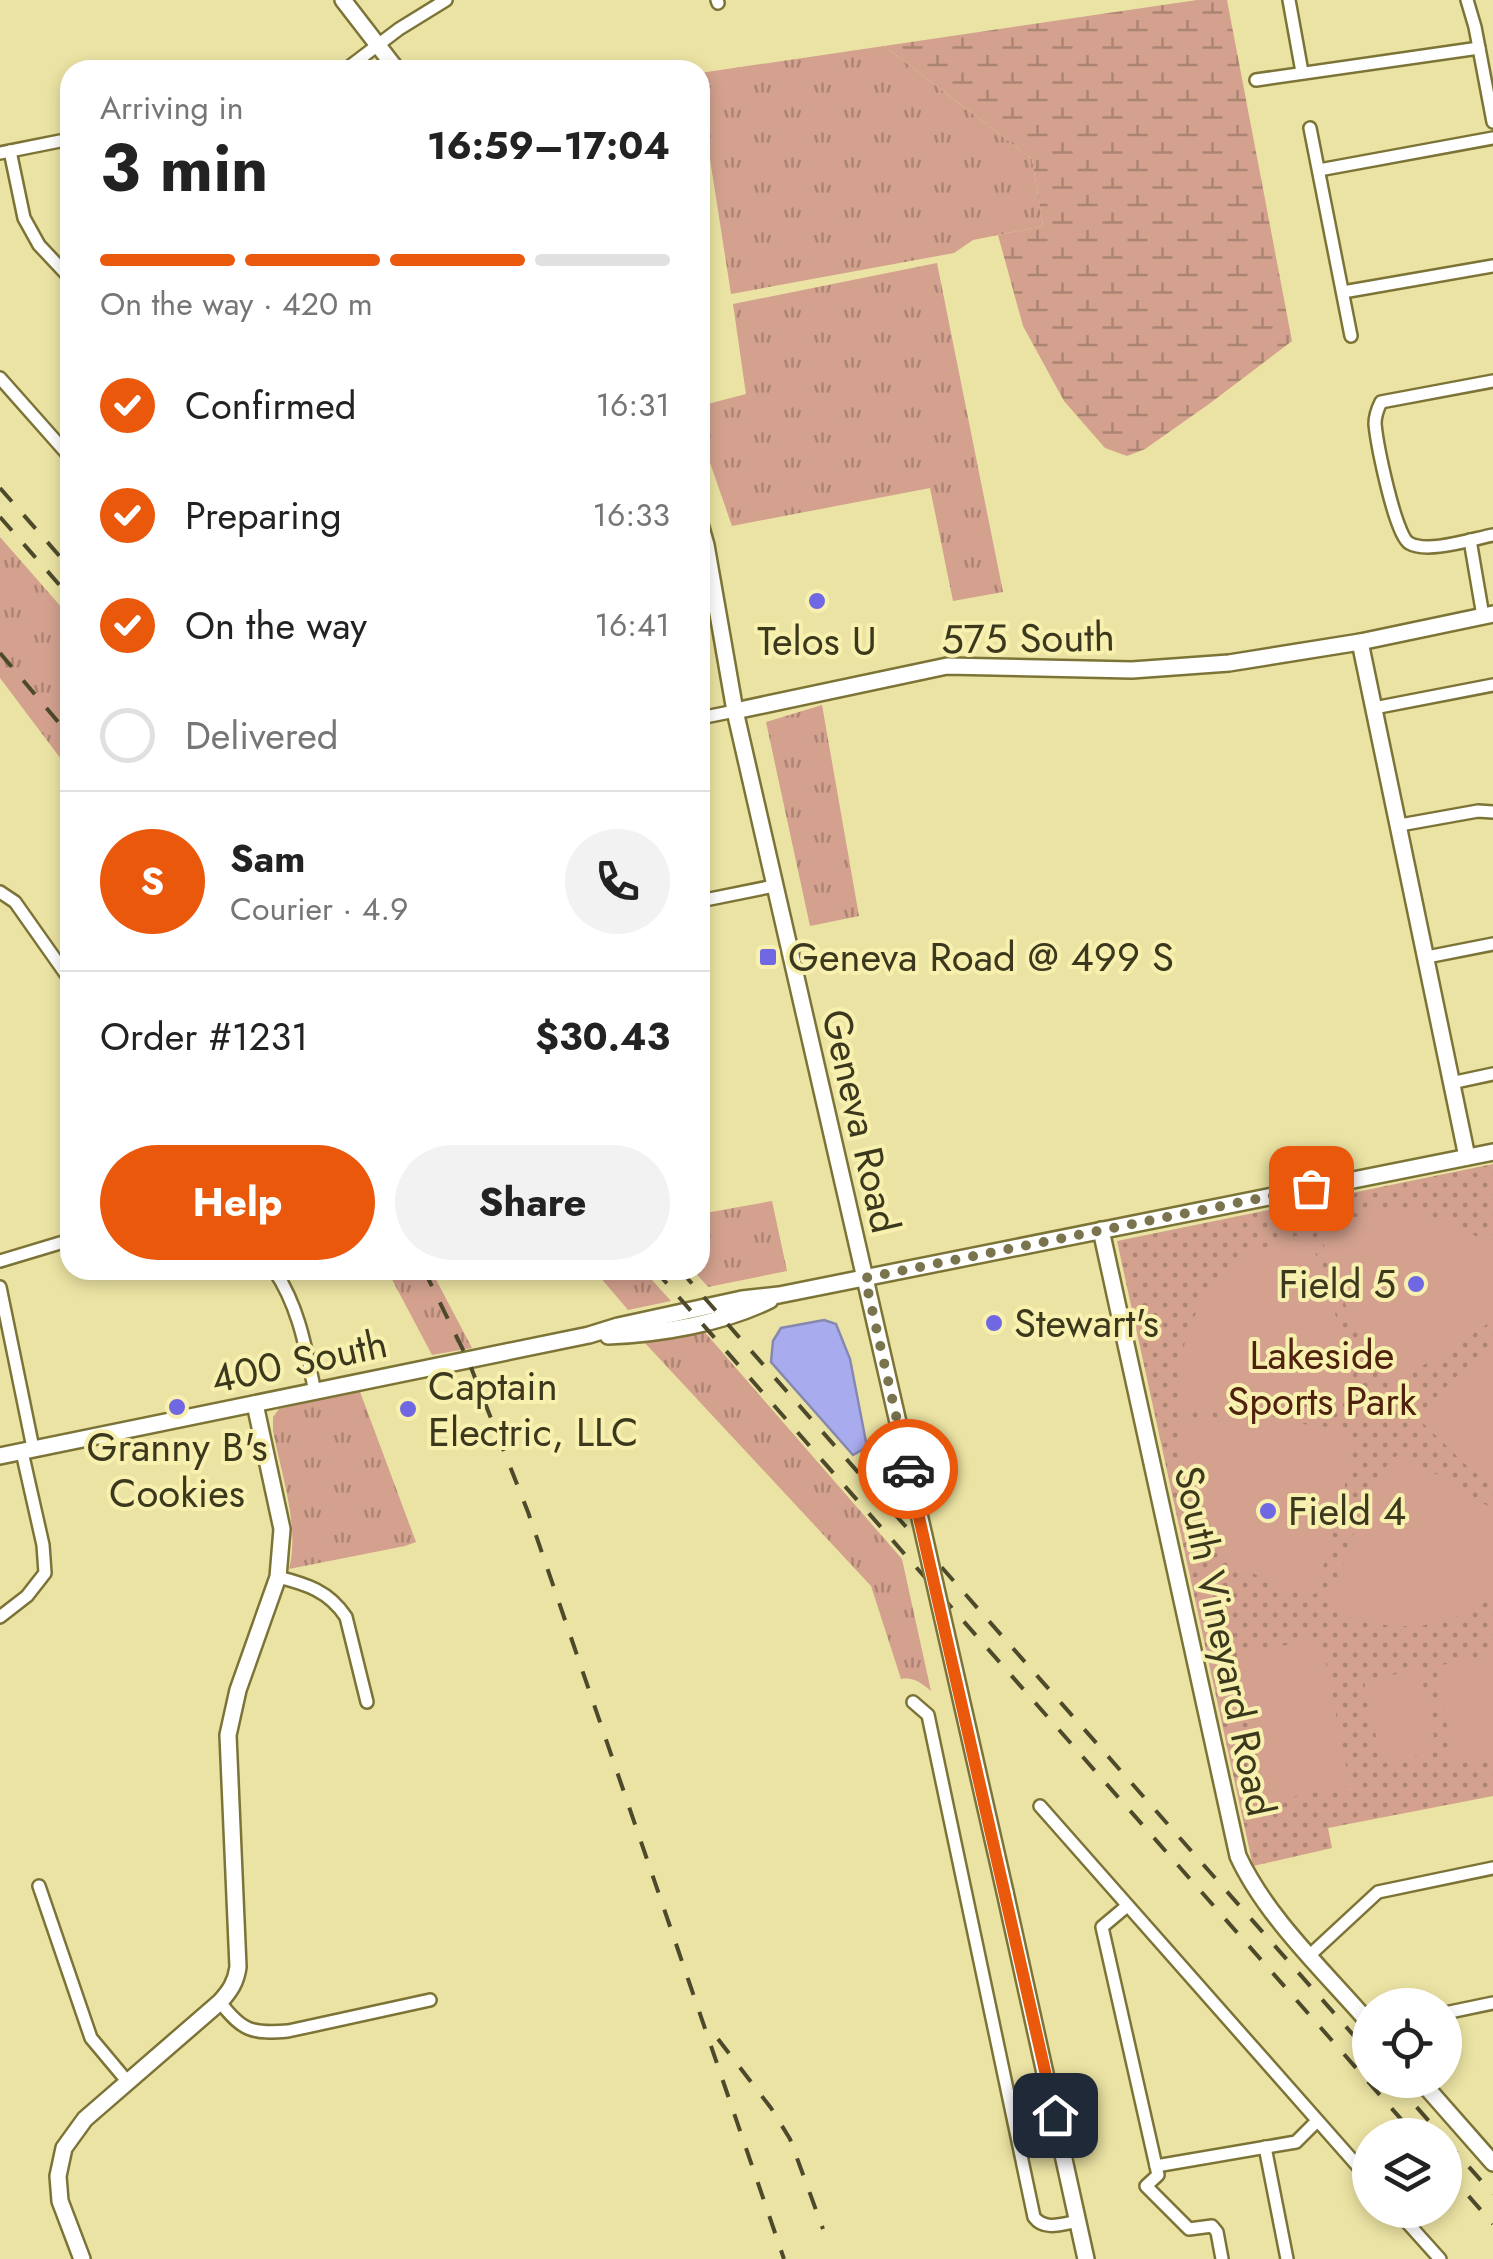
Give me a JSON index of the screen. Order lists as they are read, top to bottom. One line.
{"streets":{"street":["575 South","Geneva Road","400 South","South Vineyard Road"]},"crossings":[["575 South","Geneva Road"],["Geneva Road","400 South"],["400 South","South Vineyard Road"]],"parks":["Lakeside Sports Park"],"places":{"other":["Telos U","Field 5","Stewart's","Granny B's Cookies","Captain Electric, LLC","Field 4"],"transit":["Geneva Road @ 499 S"]},"page":{"heading":["3 min","Arriving in","16:59–17:04"],"panel":["Sam","Courier · 4.9","Order #1231","$30.43"],"bar":"On the way · 420 m","list":[["Confirmed","16:31"],["Preparing","16:33"],["On the way","16:41"],"Delivered"],"round":"S","buttons":["Help","Share"]}}
